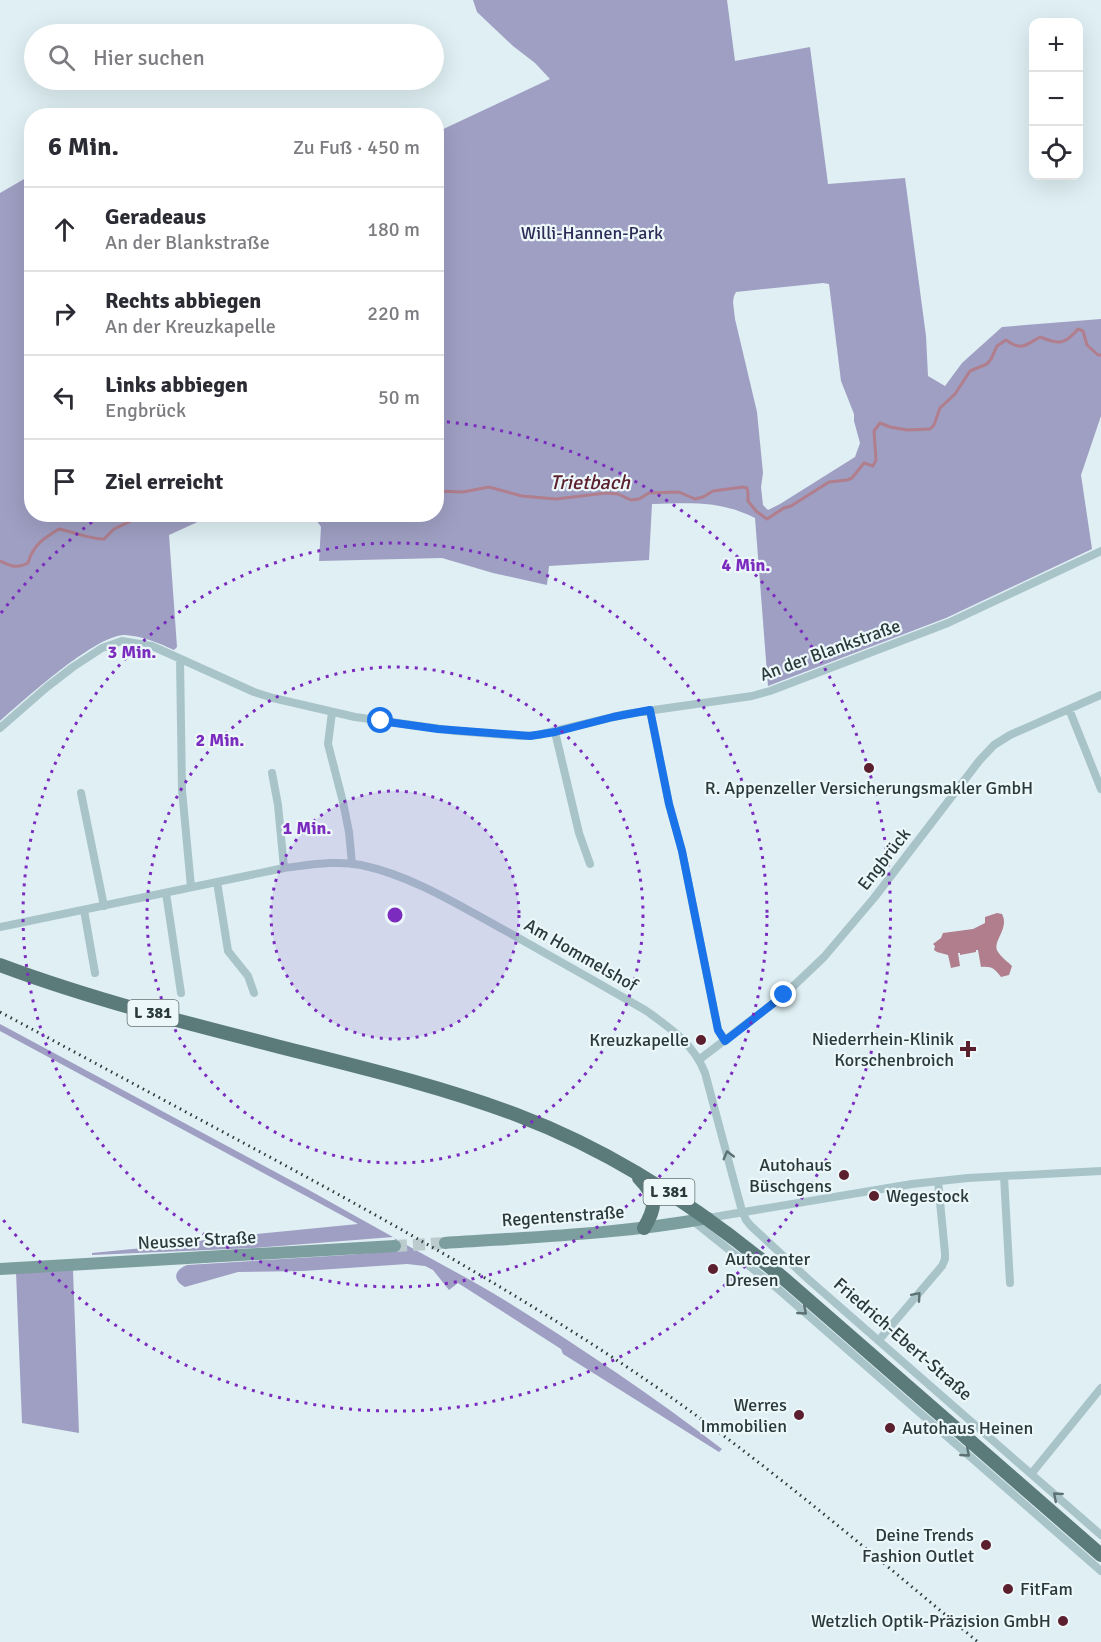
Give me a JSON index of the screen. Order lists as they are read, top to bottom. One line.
{"streets":{"main road":["L 381"],"street":["An der Blankstraße","Engbrück","Am Hommelshof","Regentenstraße","Neusser Straße","Friedrich-Ebert-Straße"]},"crossings":[["Engbrück","Am Hommelshof"],["Am Hommelshof","Regentenstraße"],["Am Hommelshof","Friedrich-Ebert-Straße"],["L 381","Regentenstraße"],["Regentenstraße","Friedrich-Ebert-Straße"]],"water":["Trietbach"],"parks":["Willi-Hannen-Park"],"places":{"other":["R. Appenzeller Versicherungsmakler GmbH","Kreuzkapelle","Autohaus Büschgens","Wegestock","Autocenter Dresen","Werres Immobilien","Autohaus Heinen","Deine Trends Fashion Outlet","FitFam","Wetzlich Optik-Präzision GmbH"],"health":["Niederrhein-Klinik Korschenbroich"]},"page":{"map_buttons":["+","−"],"search":"Hier suchen","heading":["6 Min.","Zu Fuß · 450 m"],"list":[["Geradeaus","An der Blankstraße","180 m"],["Rechts abbiegen","An der Kreuzkapelle","220 m"],["Links abbiegen","Engbrück","50 m"],"Ziel erreicht"]},"rings":["4 Min.","3 Min.","2 Min.","1 Min."]}
